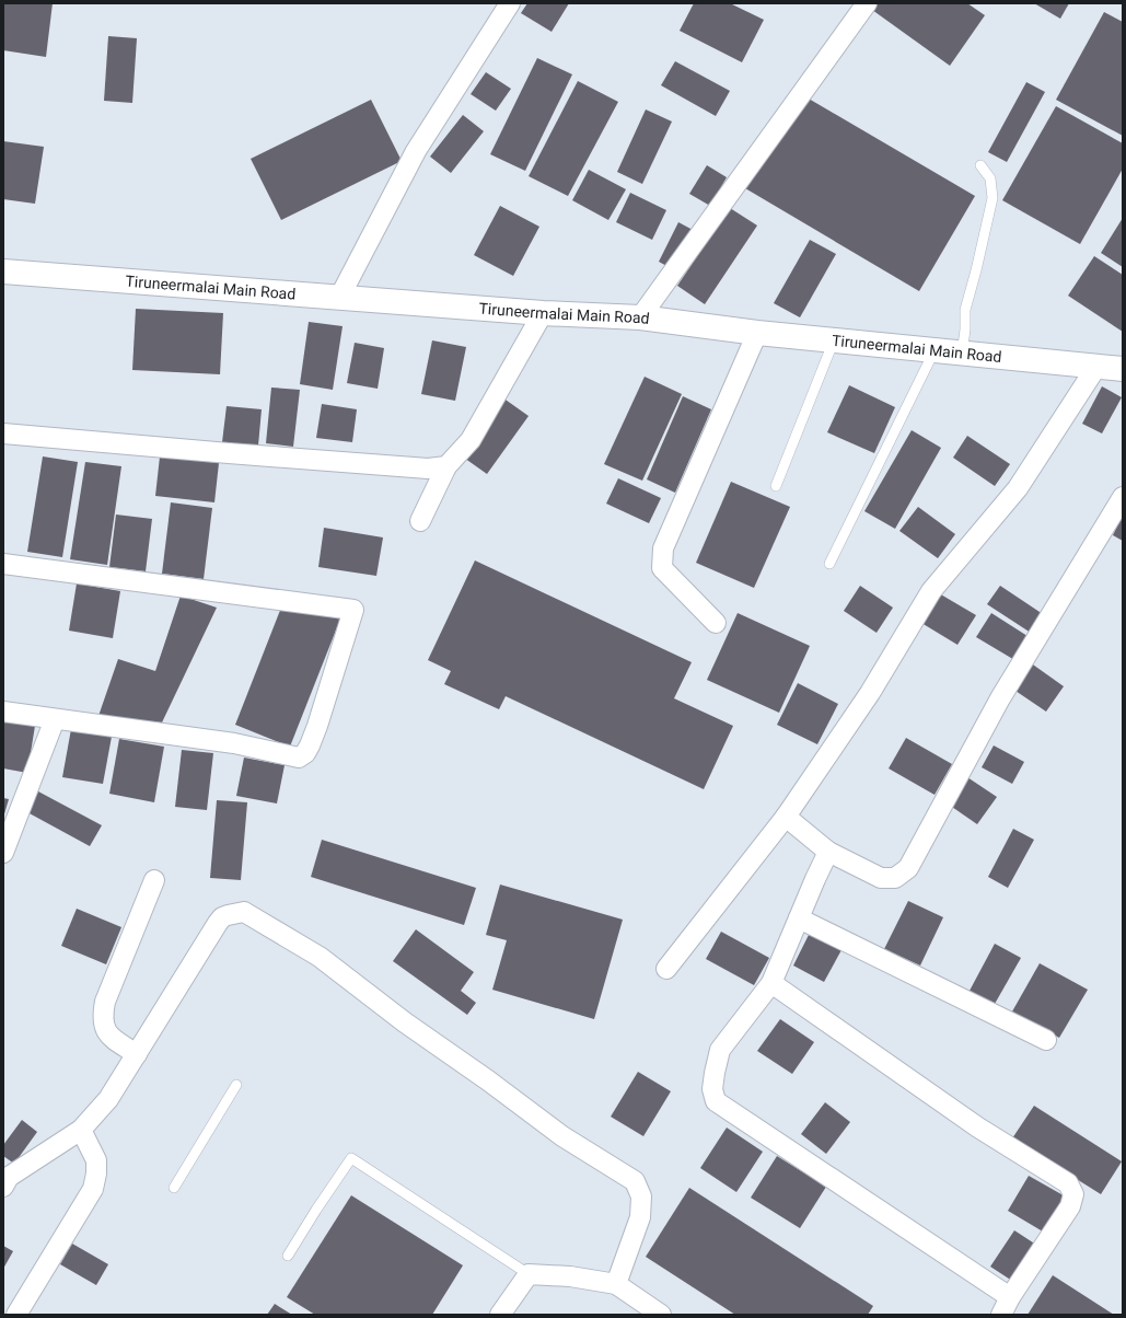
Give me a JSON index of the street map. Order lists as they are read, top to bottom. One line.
{"streets":{"main road":["Tiruneermalai Main Road"]}}
